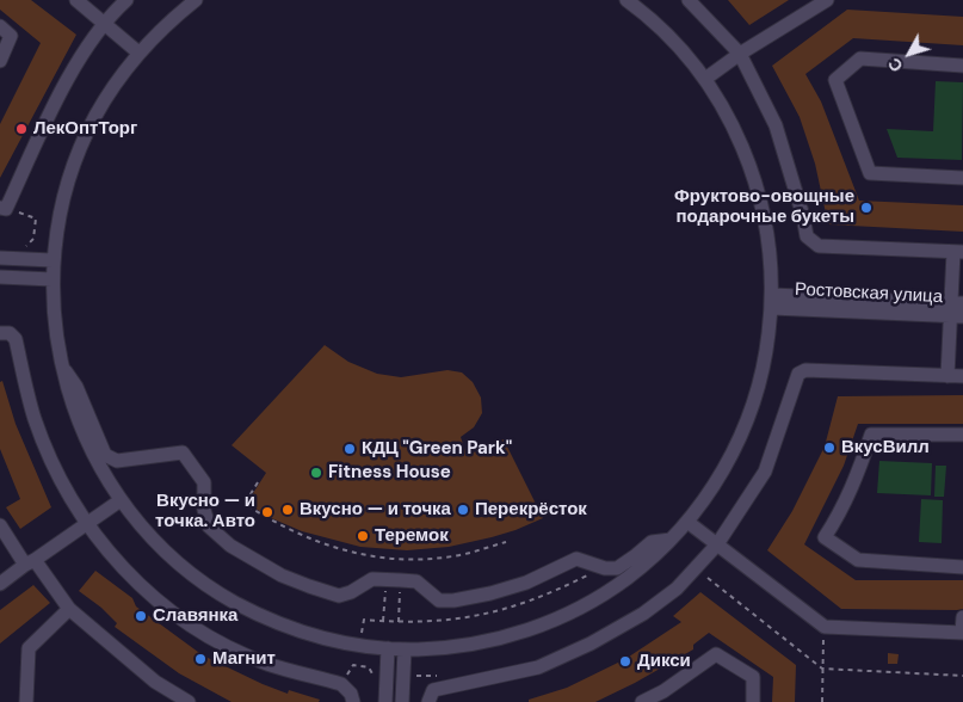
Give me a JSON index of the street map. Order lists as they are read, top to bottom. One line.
{"streets":{"street":["Ростовская улица"]},"places":["ЛекОптТорг","Фруктово-овощные подарочные букеты","ВкусВилл","КДЦ \"Green Park\"","Fitness House","Вкусно — и точка","Перекрёсток","Вкусно — и точка. Авто","Теремок","Славянка","Магнит","Дикси"],"north":"bottom left"}
